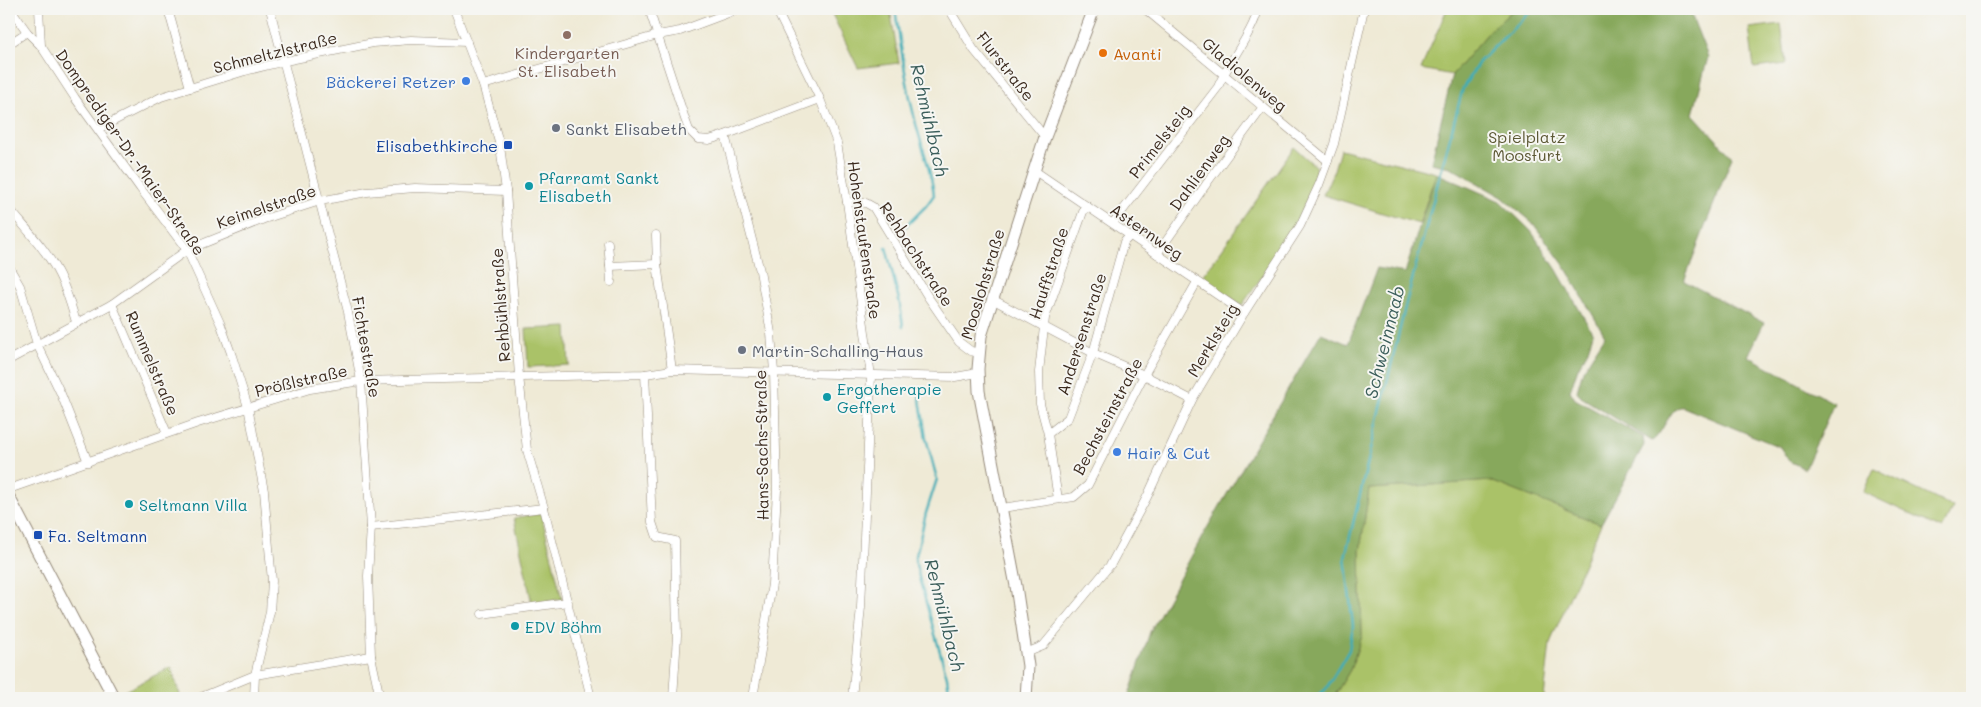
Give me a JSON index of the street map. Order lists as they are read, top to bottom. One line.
{"streets":{"street":["Schmeltzlstraße","Flurstraße","Gladiolenweg","Primelsteig","Domprediger-Dr.-Maier-Straße","Dahlienweg","Keimelstraße","Asternweg","Hohenstaufenstraße","Rehbachstraße","Hauffstraße","Mooslohstraße","Rehbühlstraße","Andersenstraße","Merklsteig","Fichtestraße","Rummelstraße","Prößlstraße","Bechsteinstraße","Hans-Sachs-Straße"]},"crossings":[["Schmeltzlstraße","Domprediger-Dr.-Maier-Straße"],["Schmeltzlstraße","Rehbühlstraße"],["Schmeltzlstraße","Fichtestraße"],["Flurstraße","Mooslohstraße"],["Gladiolenweg","Primelsteig"],["Gladiolenweg","Dahlienweg"],["Gladiolenweg","Merklsteig"],["Primelsteig","Asternweg"],["Domprediger-Dr.-Maier-Straße","Keimelstraße"],["Domprediger-Dr.-Maier-Straße","Prößlstraße"],["Dahlienweg","Asternweg"],["Keimelstraße","Rehbühlstraße"],["Keimelstraße","Fichtestraße"],["Keimelstraße","Rummelstraße"],["Asternweg","Hauffstraße"],["Asternweg","Mooslohstraße"],["Asternweg","Andersenstraße"],["Asternweg","Merklsteig"],["Asternweg","Bechsteinstraße"],["Hohenstaufenstraße","Rehbachstraße"],["Hohenstaufenstraße","Prößlstraße"],["Rehbachstraße","Mooslohstraße"],["Hauffstraße","Andersenstraße"],["Hauffstraße","Bechsteinstraße"],["Mooslohstraße","Merklsteig"],["Mooslohstraße","Prößlstraße"],["Mooslohstraße","Bechsteinstraße"],["Rehbühlstraße","Prößlstraße"],["Fichtestraße","Prößlstraße"],["Rummelstraße","Prößlstraße"],["Prößlstraße","Hans-Sachs-Straße"]],"water":["Rehmühlbach","Schweinnaab"],"parks":["Spielplatz Moosfurt"],"places":{"other":["Kindergarten St. Elisabeth","Avanti","Bäckerei Retzer","Sankt Elisabeth","Pfarramt Sankt Elisabeth","Martin-Schalling-Haus","Ergotherapie Geffert","Hair & Cut","Seltmann Villa","EDV Böhm"],"transit":["Elisabethkirche","Fa. Seltmann"]}}
